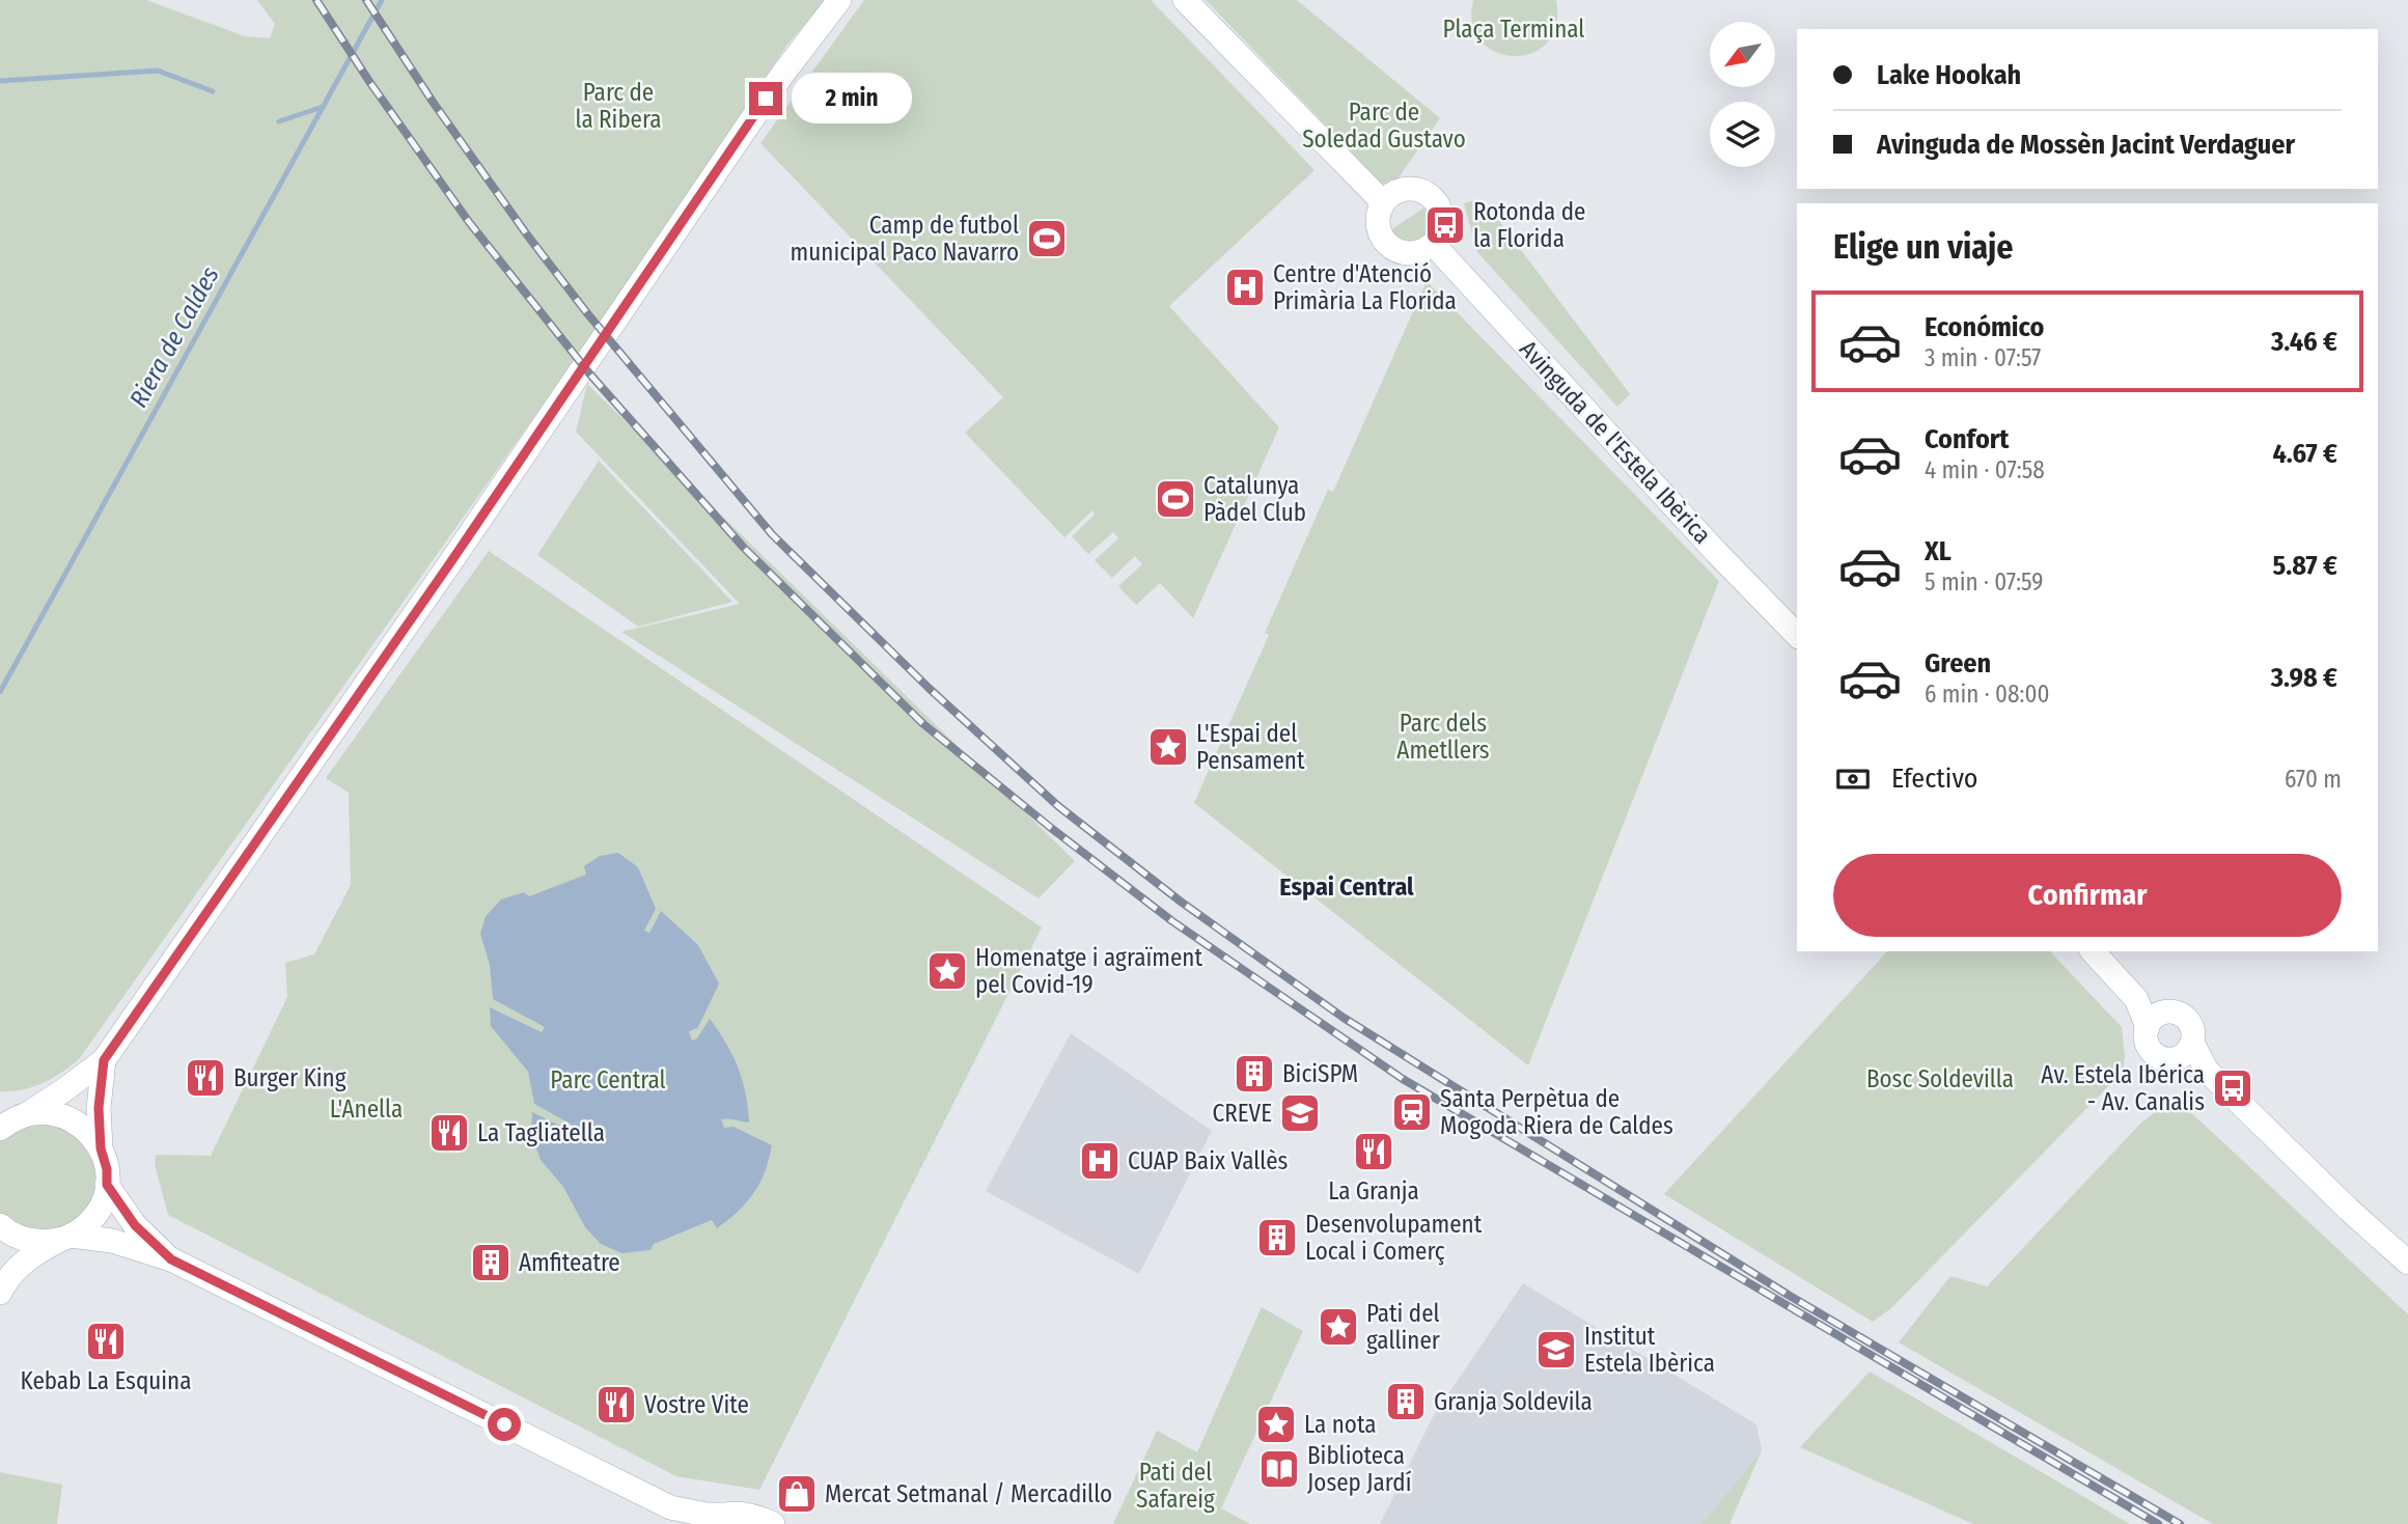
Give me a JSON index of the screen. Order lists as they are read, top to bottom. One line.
{"streets":{"main road":["Avinguda de l'Estela Ibèrica"]},"districts":["Espai Central"],"water":["Riera de Caldes"],"parks":["Plaça Terminal","Parc de la Ribera","Parc de Soledad Gustavo","Parc dels Ametllers","Bosc Soldevilla","Parc Central","L'Anella","Pati del Safareig"],"places":{"bus stop":["Rotonda de la Florida","Av. Estela Ibérica - Av. Canalis"],"sports":["Camp de futbol municipal Paco Navarro","Catalunya Pàdel Club"],"hospital":["Centre d'Atenció Primària La Florida","CUAP Baix Vallès"],"place":["L'Espai del Pensament","Homenatge i agraïment pel Covid-19","Pati del galliner","La nota"],"building":["BiciSPM","Desenvolupament Local i Comerç","Amfiteatre","Granja Soldevila"],"restaurant":["Burger King","La Tagliatella","La Granja","Kebab La Esquina","Vostre Vite"],"station":["Santa Perpètua de Mogoda Riera de Caldes"],"school or university":["CREVE","Institut Estela Ibèrica"],"library":["Biblioteca Josep Jardí"],"shop":["Mercat Setmanal / Mercadillo"]},"north":"bottom left","page":{"banner":["Lake Hookah","Avinguda de Mossèn Jacint Verdaguer"],"bubble":"2 min","heading":"Elige un viaje","list":[{"name":"Económico","note":"3 min · 07:57","value":"3.46 €"},{"name":"Confort","note":"4 min · 07:58","value":"4.67 €"},{"name":"XL","note":"5 min · 07:59","value":"5.87 €"},{"name":"Green","note":"6 min · 08:00","value":"3.98 €"}],"pay":["Efectivo","670 m"],"buttons":"Confirmar"}}
